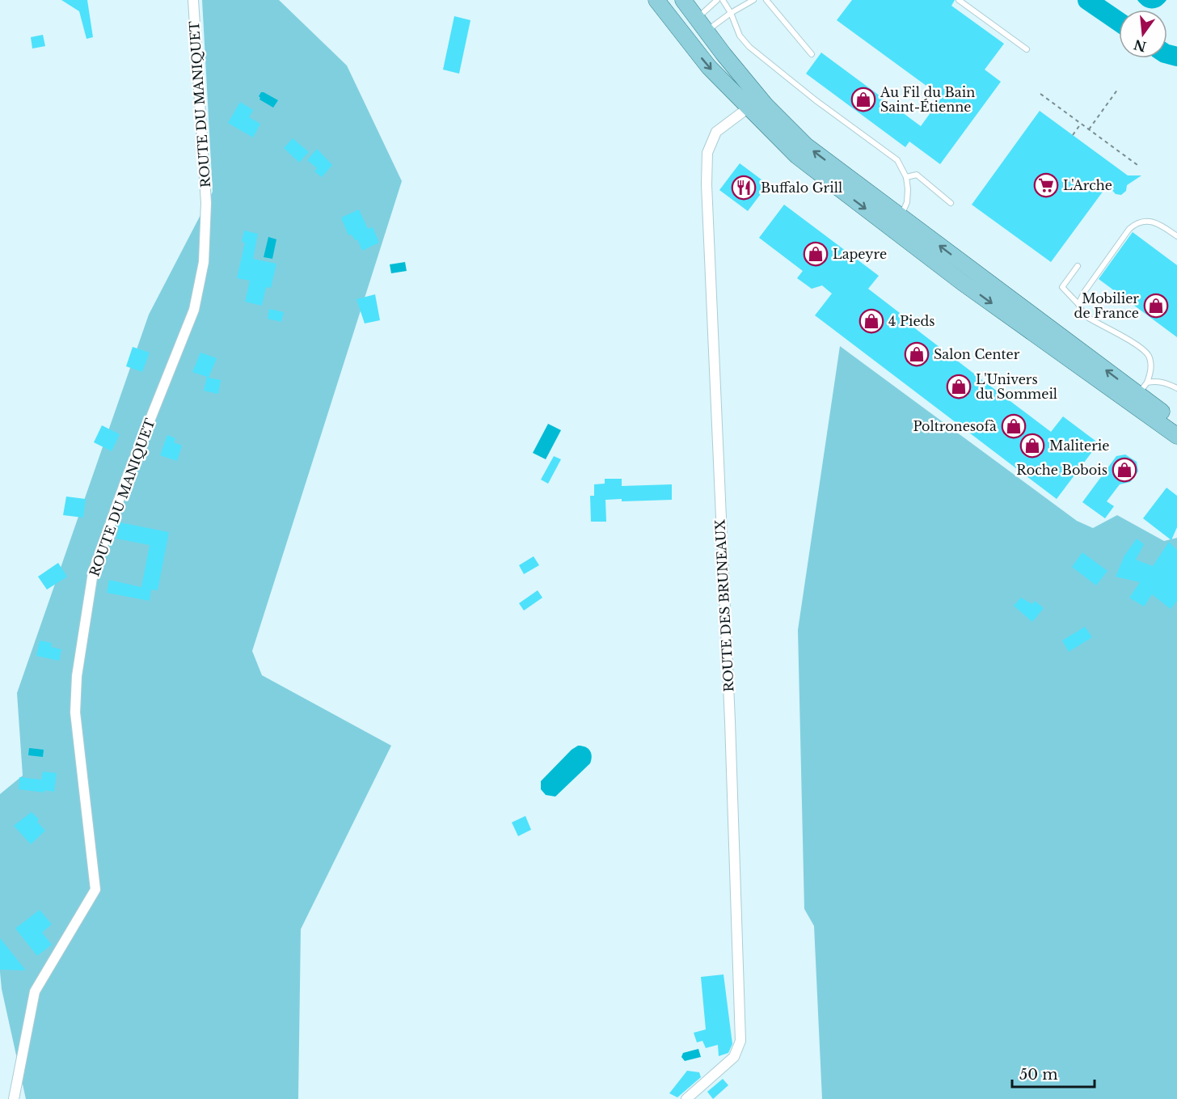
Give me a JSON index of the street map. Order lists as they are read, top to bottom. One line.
{"streets":{"street":["ROUTE DU MANIQUET","ROUTE DES BRUNEAUX"]},"places":{"shop":["Au Fil du Bain Saint-Étienne","Lapeyre","Mobilier de France","4 Pieds","Salon Center","L'Univers du Sommeil","Poltronesofà","Maliterie","Roche Bobois"],"supermarket":["L'Arche"],"restaurant":["Buffalo Grill"]},"scale_bar":"50 m","north":"bottom"}
